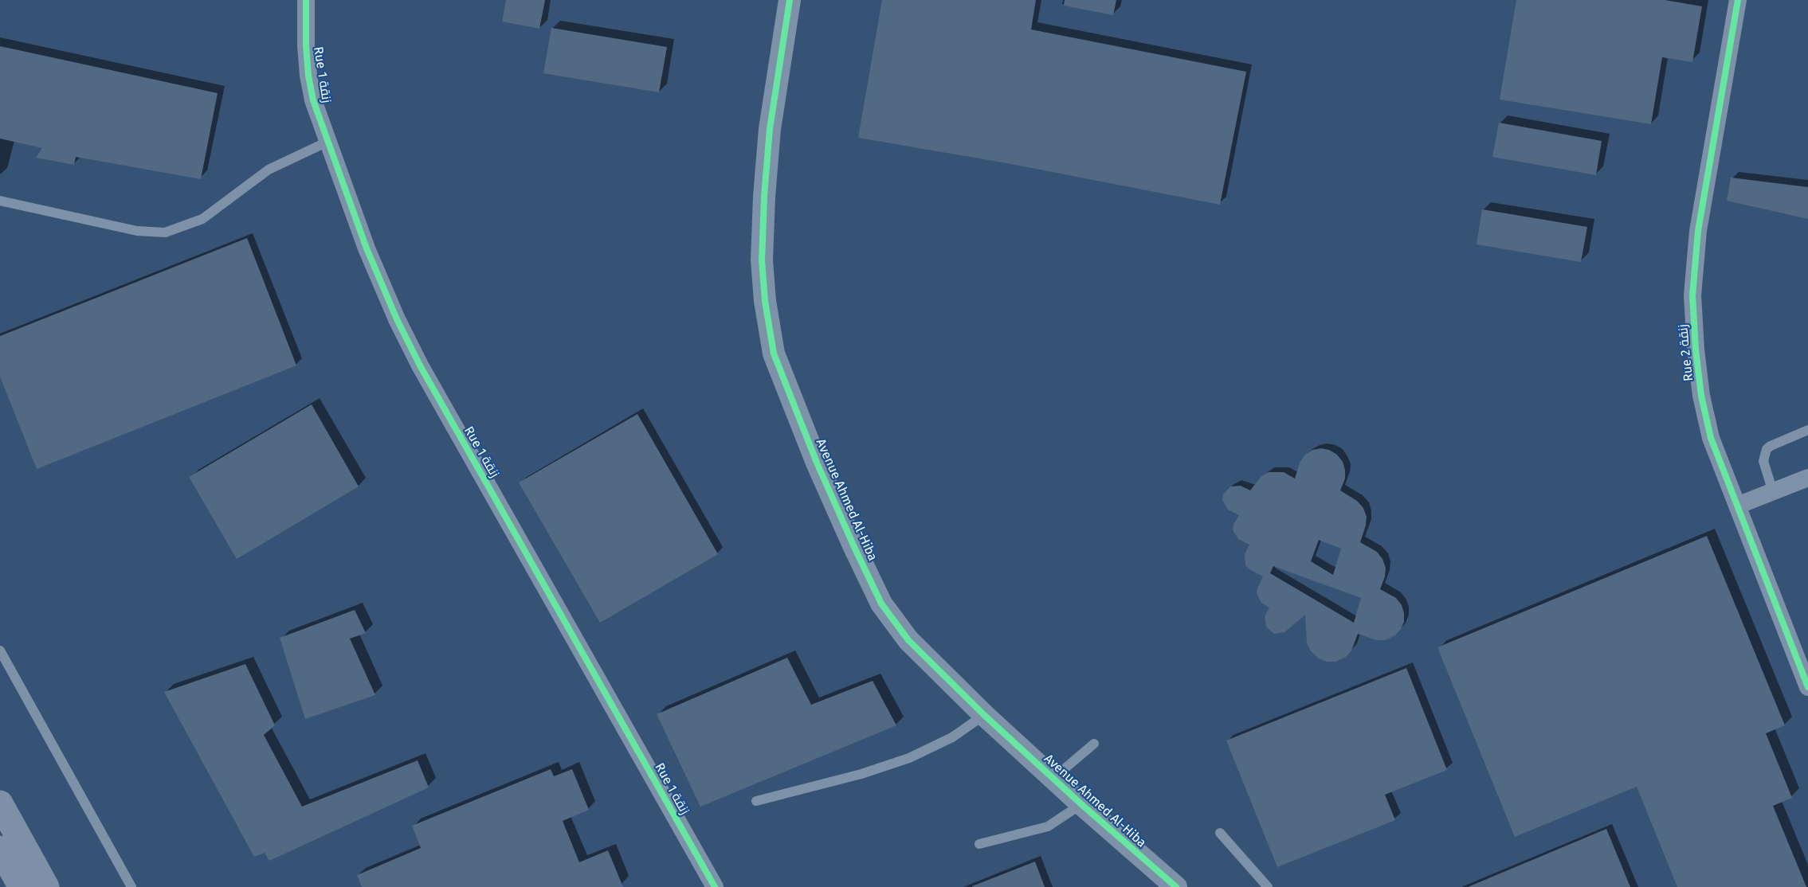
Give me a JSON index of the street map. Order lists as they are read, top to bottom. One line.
{"streets":{"street":["Rue 1 زنقة","Rue 2 زنقة","Avenue Ahmed Al-Hiba"]}}
